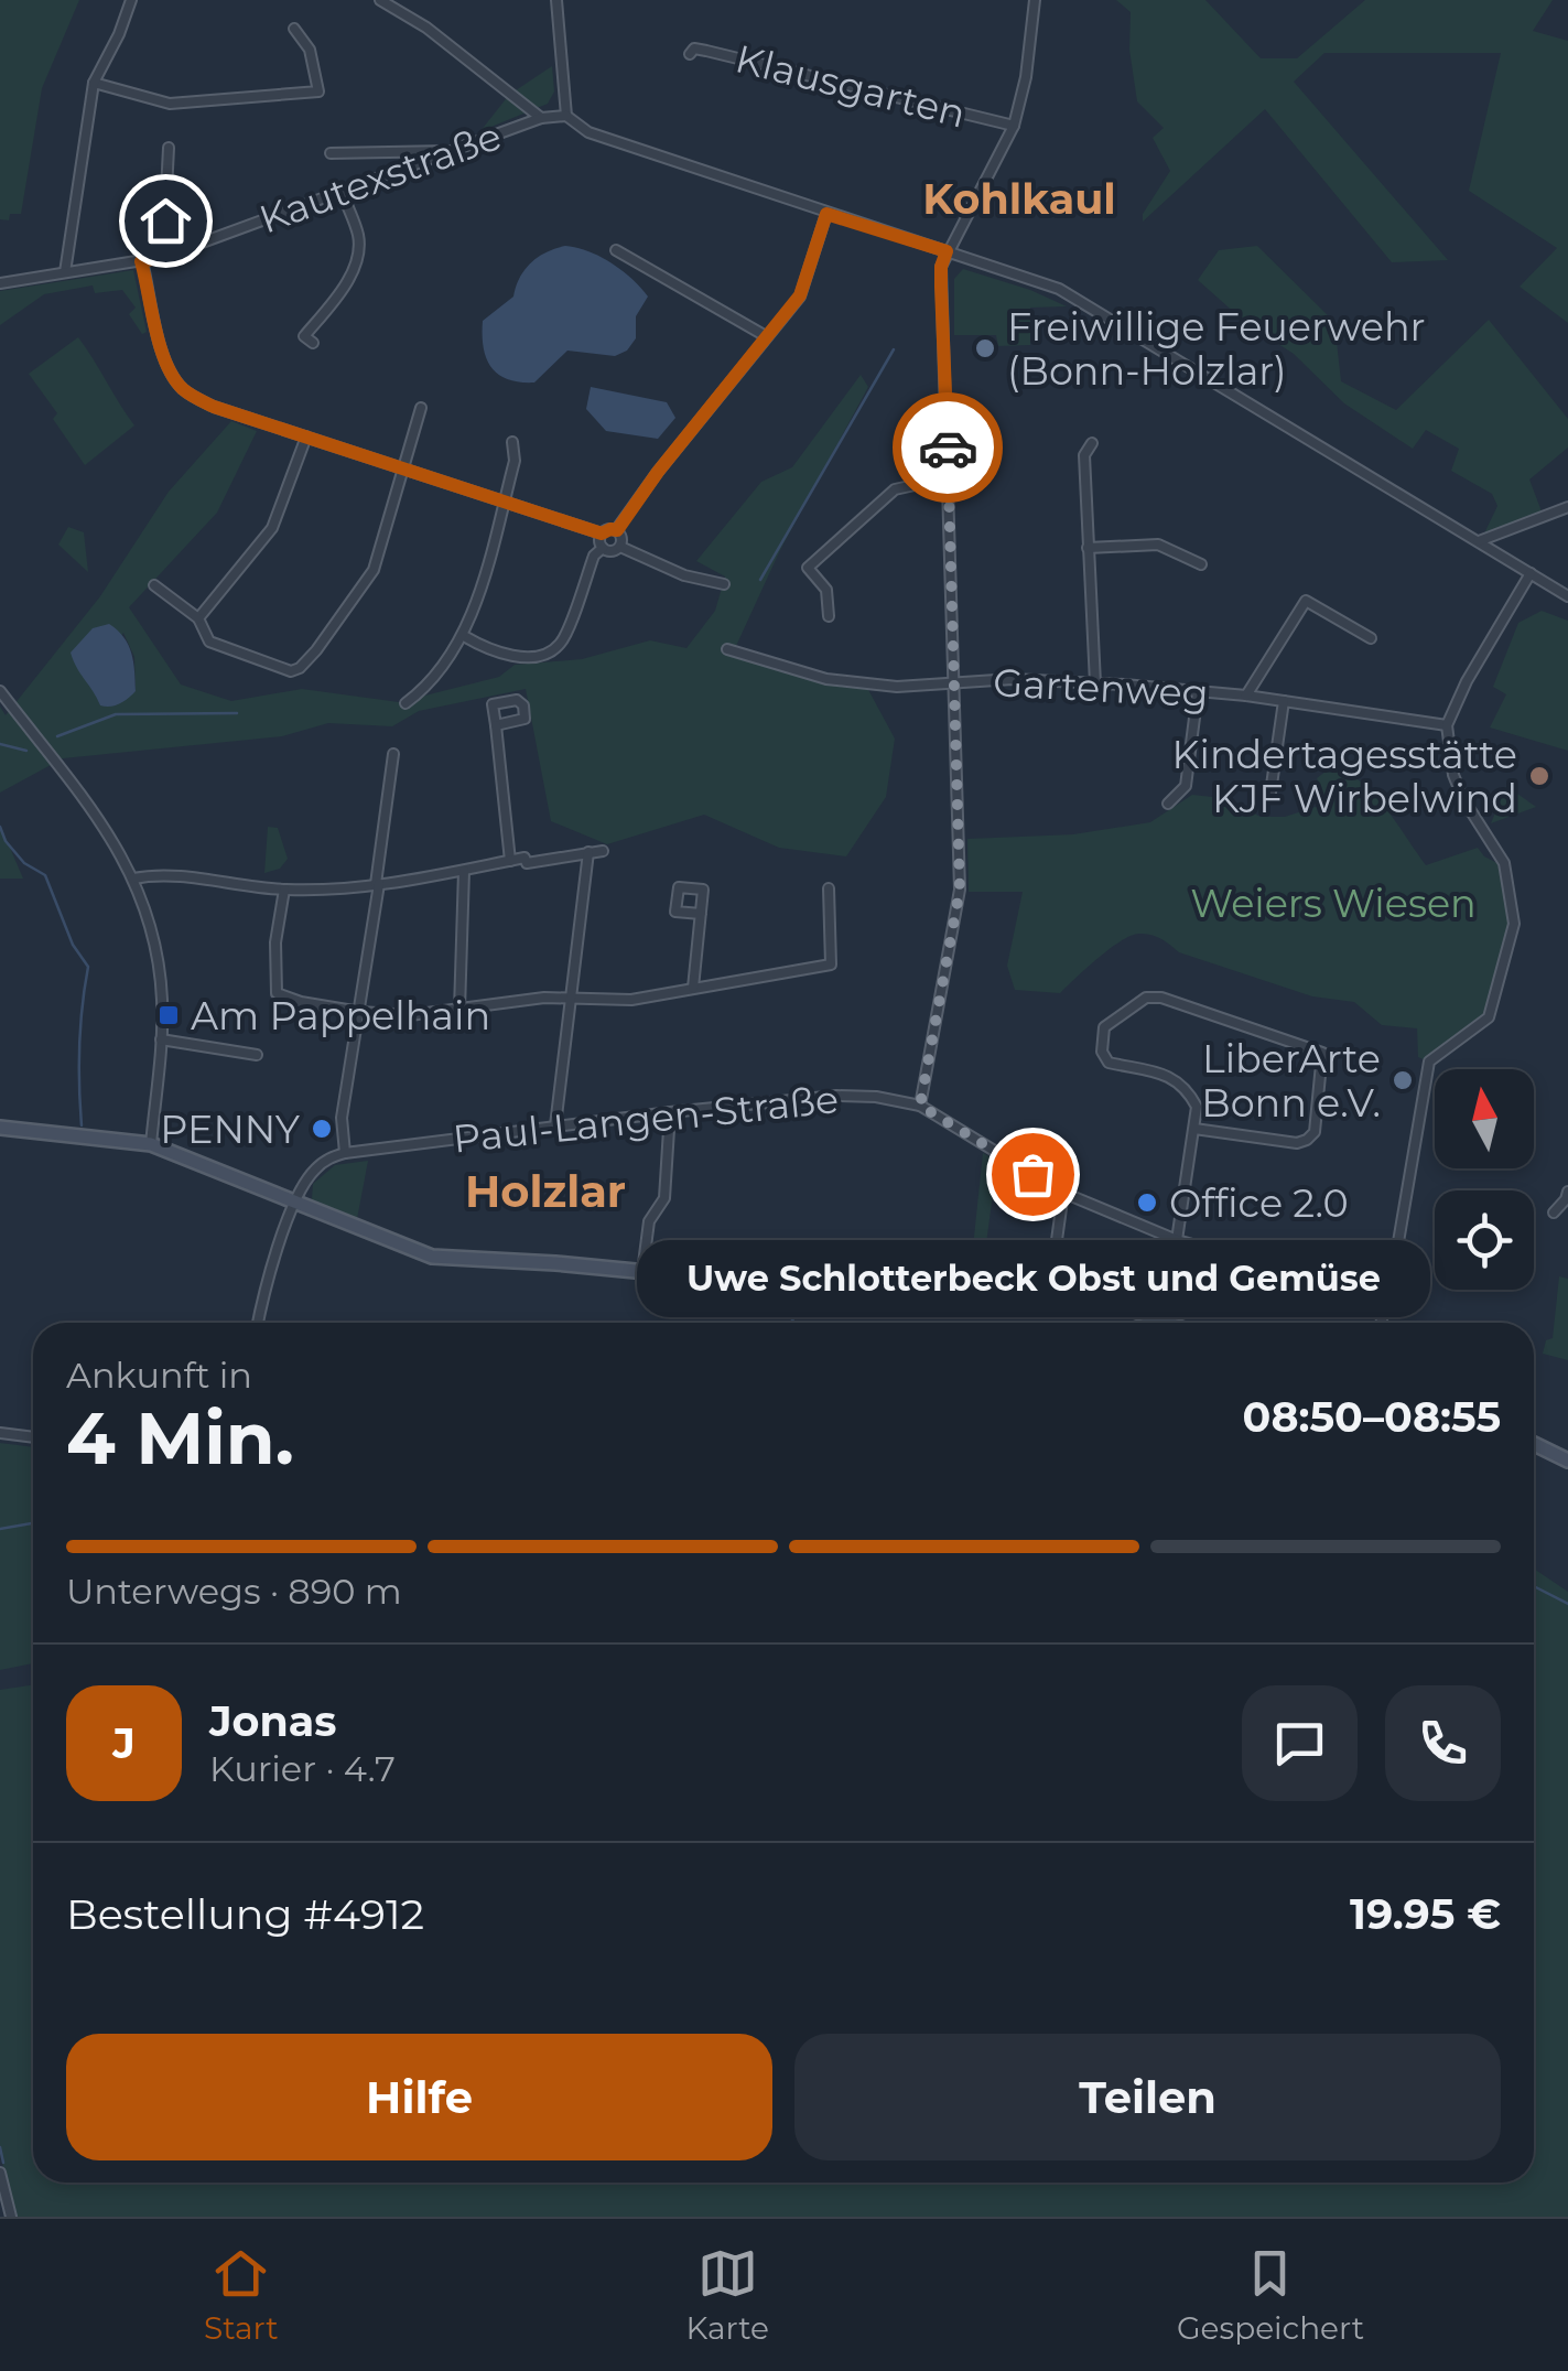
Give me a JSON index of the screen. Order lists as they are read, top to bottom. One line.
{"streets":{"street":["Klausgarten","Kautexstraße","Gartenweg","Paul-Langen-Straße"]},"districts":["Kohlkaul","Holzlar"],"parks":["Weiers Wiesen"],"places":{"other":["Freiwillige Feuerwehr (Bonn-Holzlar)","Kindertagesstätte KJF Wirbelwind","LiberArte Bonn e.V.","PENNY","Uwe Schlotterbeck Obst und Gemüse","Office 2.0"],"transit":["Am Pappelhain"]},"north":"top","page":{"bubble":"Uwe Schlotterbeck Obst und Gemüse","heading":["4 Min.","Ankunft in","08:50–08:55"],"panel":["Jonas","Kurier · 4.7","Bestellung #4912","19.95 €"],"bar":"Unterwegs · 890 m","round":"J","buttons":["Hilfe","Teilen"],"tabs":["Start","Karte","Gespeichert"]}}
